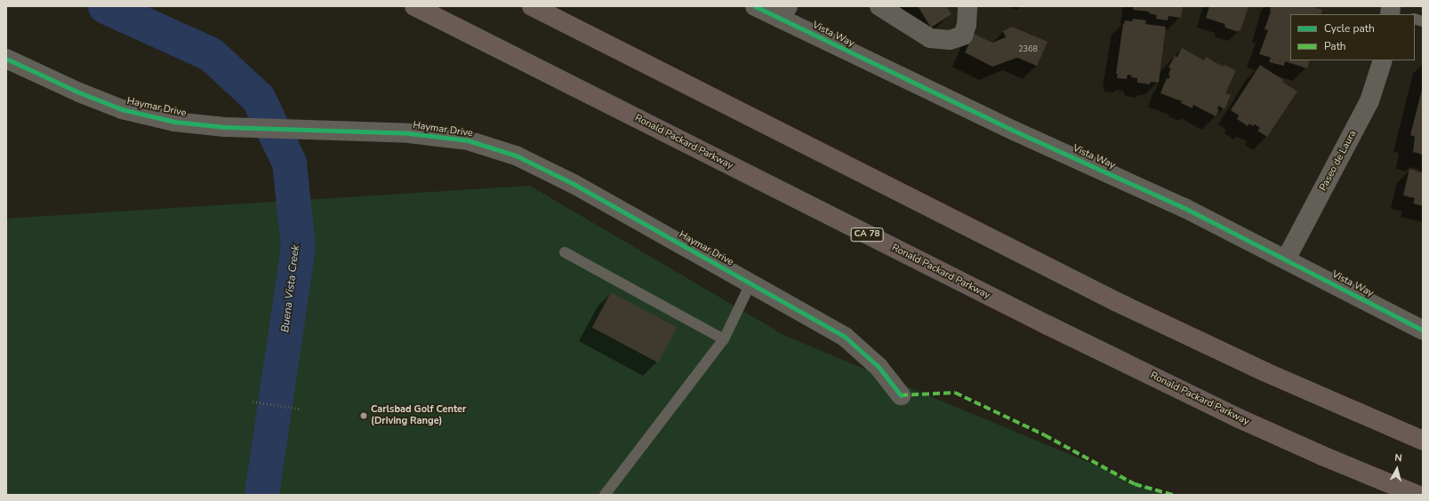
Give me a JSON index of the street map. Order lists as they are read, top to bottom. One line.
{"streets":{"highway":["Ronald Packard Parkway","CA 78"],"street":["Vista Way","Haymar Drive","Paseo de Laura"]},"crossings":[["Vista Way","Paseo de Laura"]],"water":["Buena Vista Creek"],"places":["Carlsbad Golf Center (Driving Range)"],"house_numbers":["2368"],"legend":["Cycle path","Path"],"north":"top"}
